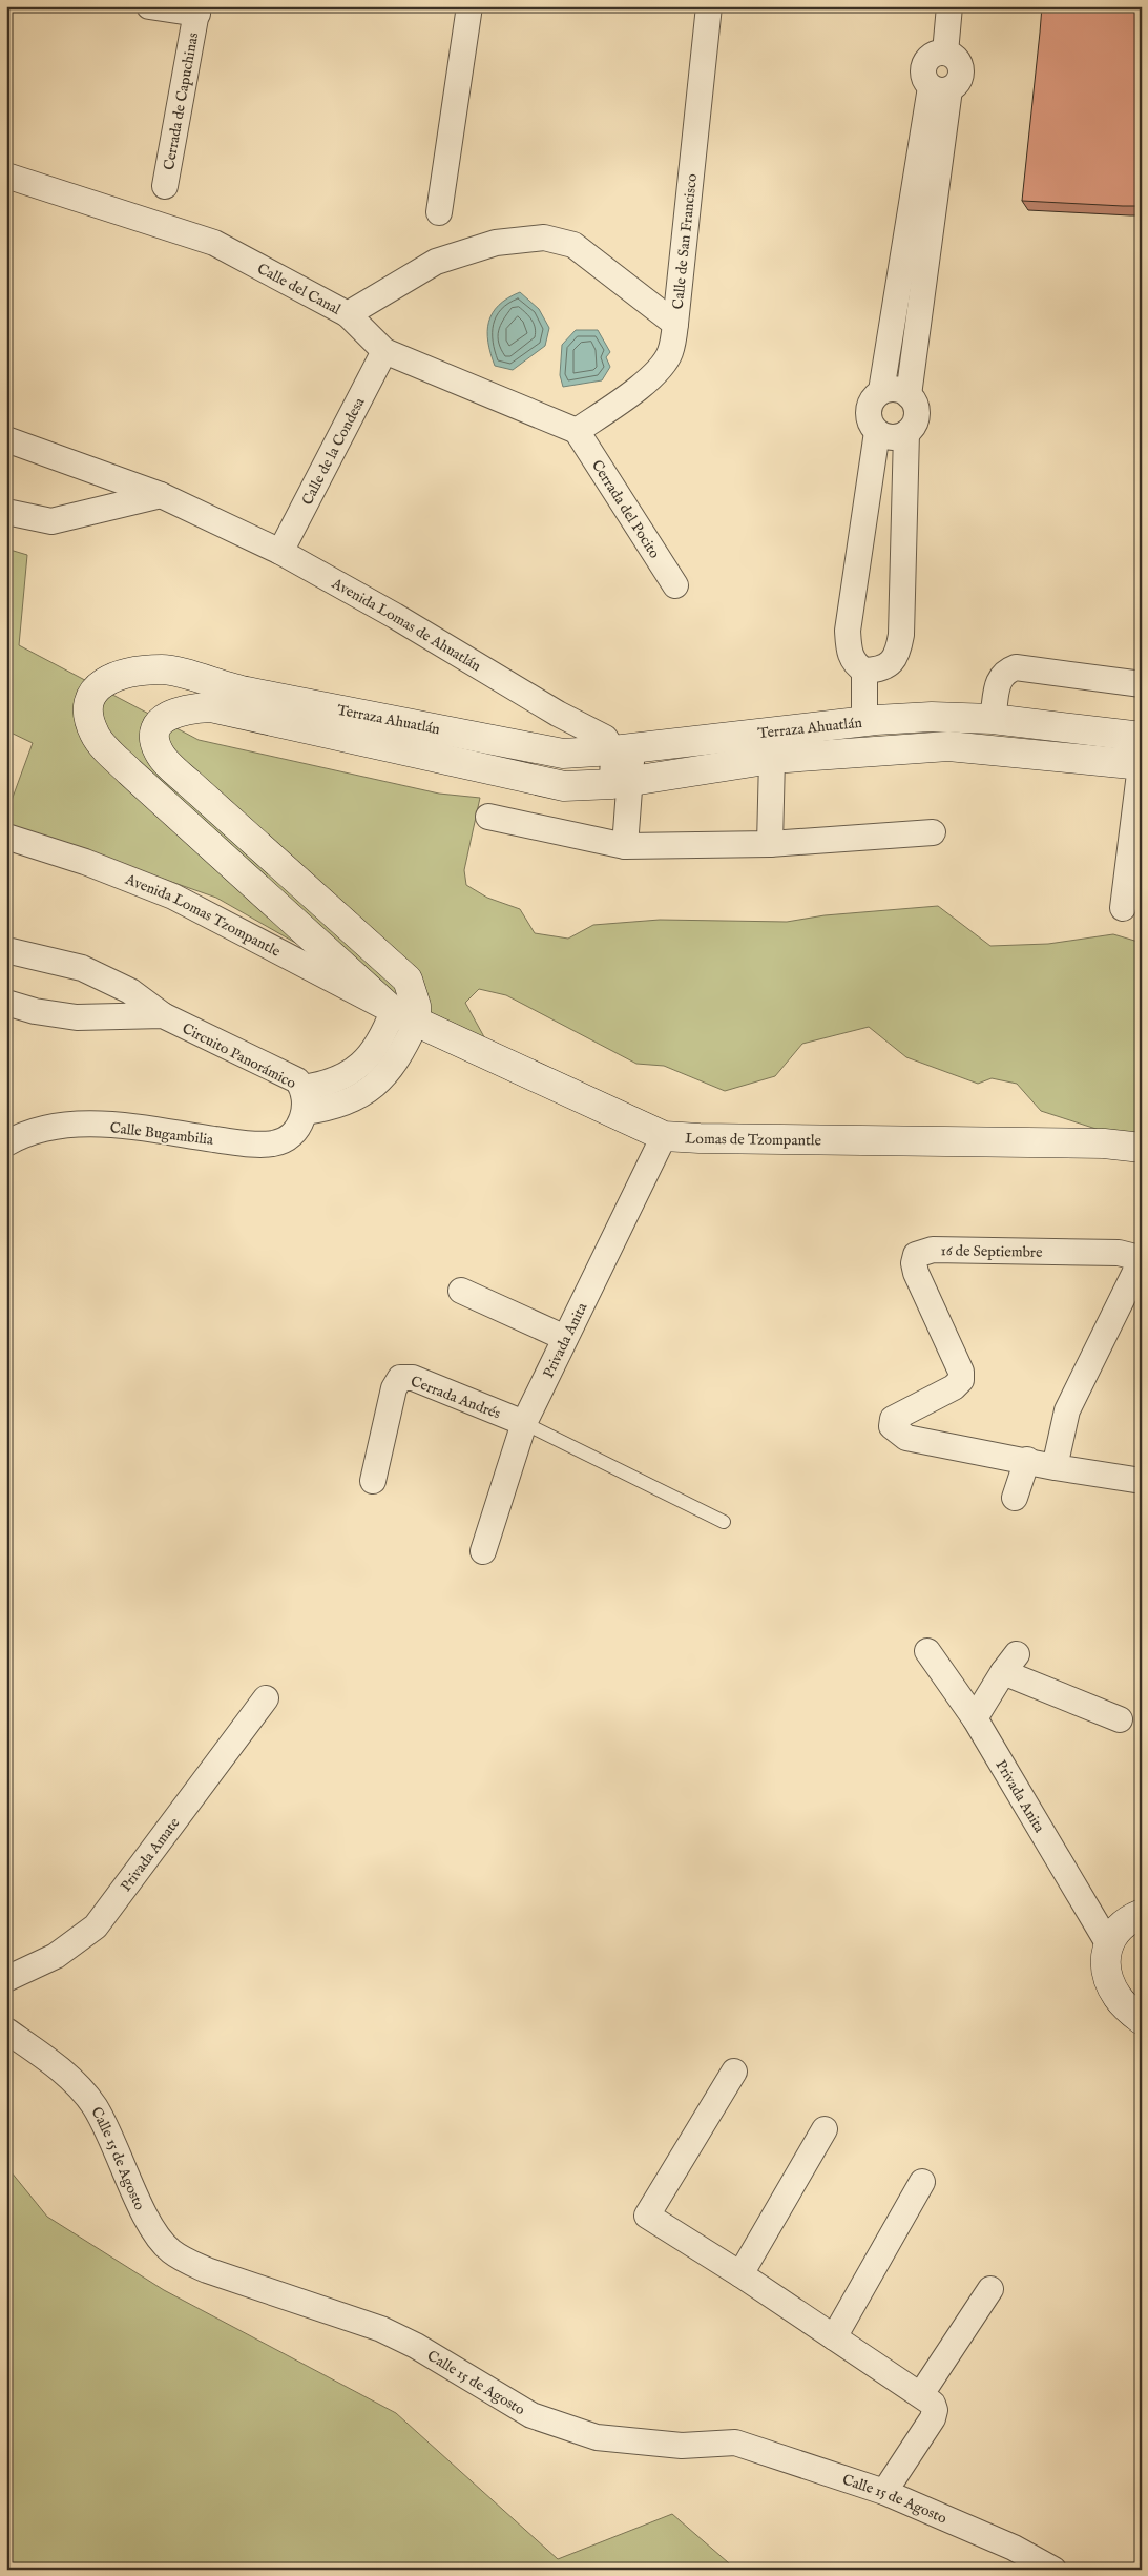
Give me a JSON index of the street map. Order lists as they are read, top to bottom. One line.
{"streets":{"street":["Cerrada de Capuchinas","Calle de San Francisco","Calle del Canal","Calle de la Condesa","Cerrada del Pocito","Avenida Lomas de Ahuatlán","Terraza Ahuatlán","Avenida Lomas Tzompantle","Circuito Panorámico","Calle Bugambilia","Lomas de Tzompantle","16 de Septiembre","Privada Anita","Cerrada Andrés","Privada Amate","Calle 15 de Agosto"]},"crossings":[["Calle de San Francisco","Calle del Canal"],["Calle de San Francisco","Cerrada del Pocito"],["Calle del Canal","Calle de la Condesa"],["Calle del Canal","Cerrada del Pocito"],["Calle de la Condesa","Avenida Lomas de Ahuatlán"],["Avenida Lomas de Ahuatlán","Terraza Ahuatlán"],["Terraza Ahuatlán","Avenida Lomas Tzompantle"],["Terraza Ahuatlán","Lomas de Tzompantle"],["Avenida Lomas Tzompantle","Lomas de Tzompantle"],["Circuito Panorámico","Calle Bugambilia"],["Lomas de Tzompantle","Privada Anita"],["Privada Anita","Cerrada Andrés"]]}
